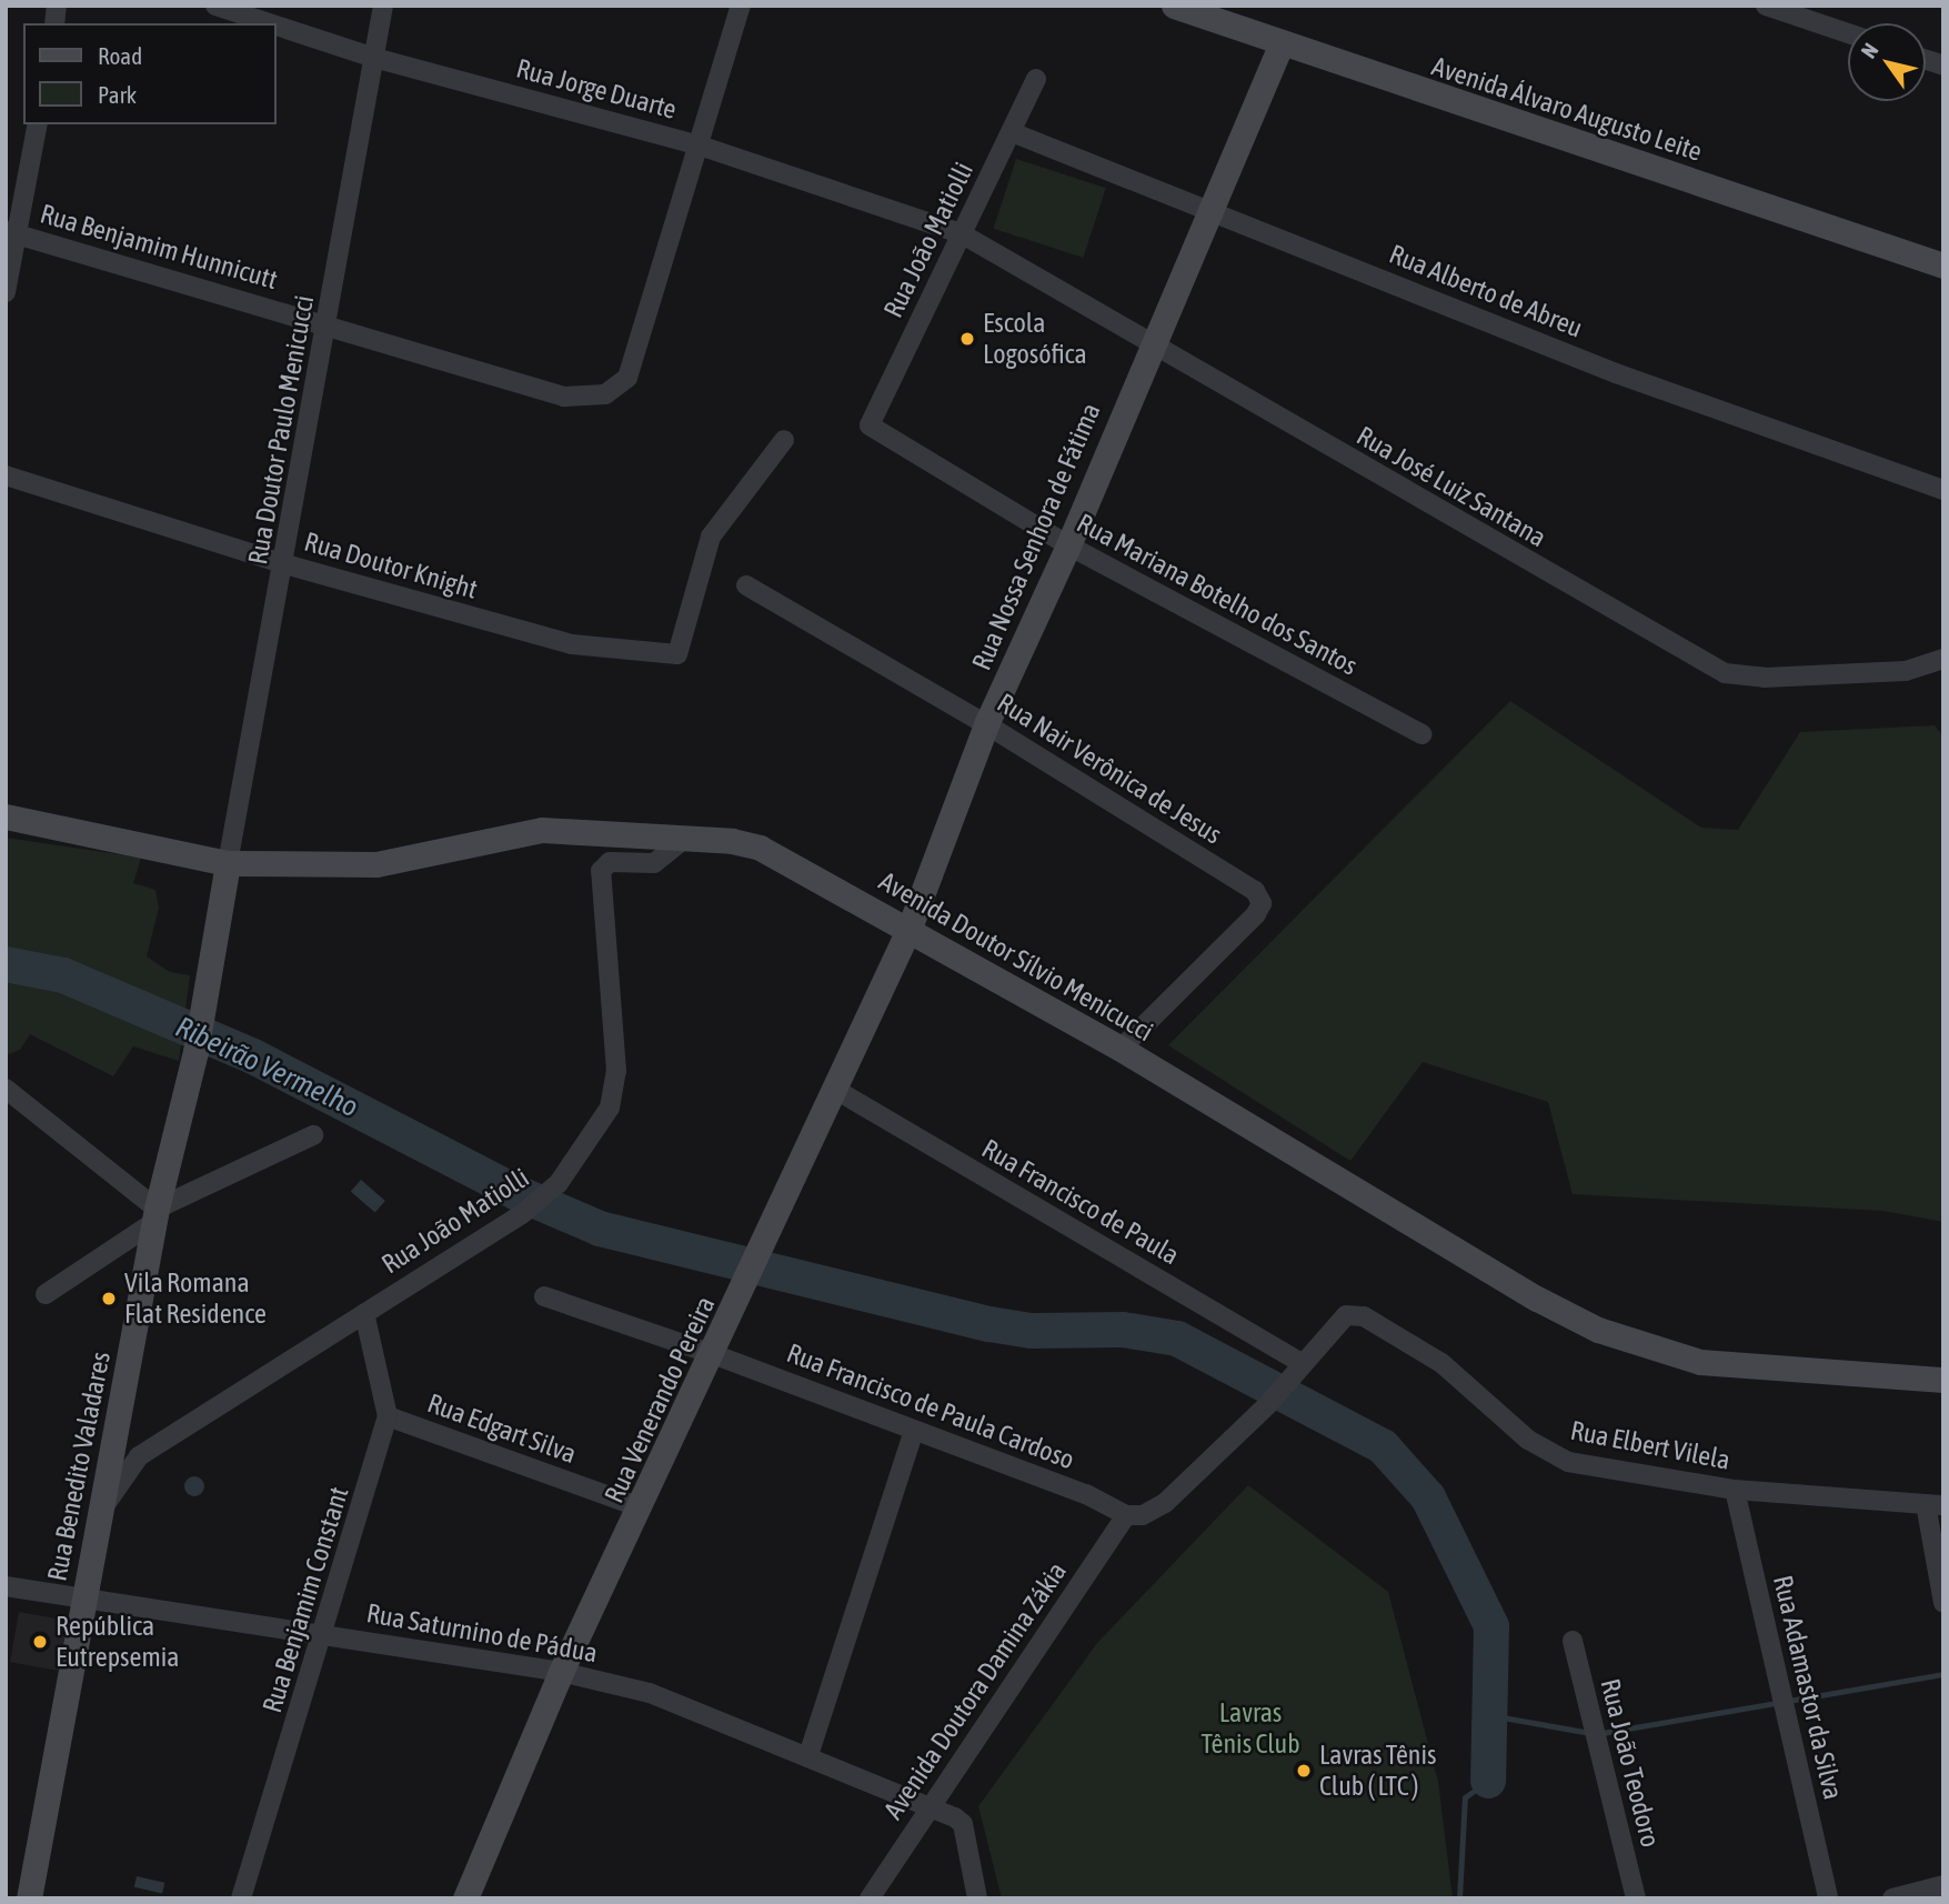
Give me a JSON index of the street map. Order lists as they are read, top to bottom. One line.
{"streets":{"main road":["Avenida Álvaro Augusto Leite","Rua Nossa Senhora de Fátima","Avenida Doutor Sílvio Menicucci","Rua Venerando Pereira","Rua Benedito Valadares"],"street":["Rua Jorge Duarte","Rua João Matiolli","Rua Benjamim Hunnicutt","Rua Alberto de Abreu","Rua Doutor Paulo Menicucci","Rua José Luiz Santana","Rua Doutor Knight","Rua Mariana Botelho dos Santos","Rua Nair Verônica de Jesus","Rua Francisco de Paula","Rua Francisco de Paula Cardoso","Rua Edgart Silva","Rua Elbert Vilela","Rua Benjamim Constant","Rua Saturnino de Pádua","Rua Adamastor da Silva","Avenida Doutora Damina Zákia","Rua João Teodoro"]},"crossings":[["Rua Jorge Duarte","Rua João Matiolli"],["Rua Jorge Duarte","Rua Benjamim Hunnicutt"],["Rua Jorge Duarte","Rua Doutor Paulo Menicucci"],["Rua Jorge Duarte","Rua José Luiz Santana"],["Avenida Álvaro Augusto Leite","Rua Nossa Senhora de Fátima"],["Rua João Matiolli","Rua Alberto de Abreu"],["Rua João Matiolli","Rua José Luiz Santana"],["Rua João Matiolli","Rua Mariana Botelho dos Santos"],["Rua João Matiolli","Avenida Doutor Sílvio Menicucci"],["Rua João Matiolli","Rua Benedito Valadares"],["Rua João Matiolli","Rua Benjamim Constant"],["Rua Benjamim Hunnicutt","Rua Doutor Paulo Menicucci"],["Rua Alberto de Abreu","Rua Nossa Senhora de Fátima"],["Rua Doutor Paulo Menicucci","Rua Doutor Knight"],["Rua Doutor Paulo Menicucci","Avenida Doutor Sílvio Menicucci"],["Rua Doutor Paulo Menicucci","Rua Benedito Valadares"],["Rua José Luiz Santana","Rua Nossa Senhora de Fátima"],["Rua Nossa Senhora de Fátima","Rua Mariana Botelho dos Santos"],["Rua Nossa Senhora de Fátima","Rua Nair Verônica de Jesus"],["Rua Nossa Senhora de Fátima","Avenida Doutor Sílvio Menicucci"],["Rua Nossa Senhora de Fátima","Rua Venerando Pereira"],["Rua Nair Verônica de Jesus","Avenida Doutor Sílvio Menicucci"],["Avenida Doutor Sílvio Menicucci","Rua Venerando Pereira"],["Avenida Doutor Sílvio Menicucci","Rua Benedito Valadares"],["Rua Francisco de Paula","Rua Venerando Pereira"],["Rua Francisco de Paula","Rua Elbert Vilela"],["Rua Venerando Pereira","Rua Francisco de Paula Cardoso"],["Rua Venerando Pereira","Rua Edgart Silva"],["Rua Venerando Pereira","Rua Saturnino de Pádua"],["Rua Francisco de Paula Cardoso","Avenida Doutora Damina Zákia"],["Rua Edgart Silva","Rua Benjamim Constant"],["Rua Elbert Vilela","Rua Adamastor da Silva"],["Rua Benedito Valadares","Rua Saturnino de Pádua"],["Rua Benjamim Constant","Rua Saturnino de Pádua"],["Rua Saturnino de Pádua","Avenida Doutora Damina Zákia"]],"water":["Ribeirão Vermelho"],"parks":["Lavras Tênis Club"],"places":["Escola Logosófica","Vila Romana Flat Residence","República Eutrepsemia","Lavras Tênis Club ( LTC )"],"legend":["Road","Park"],"north":"top left"}
